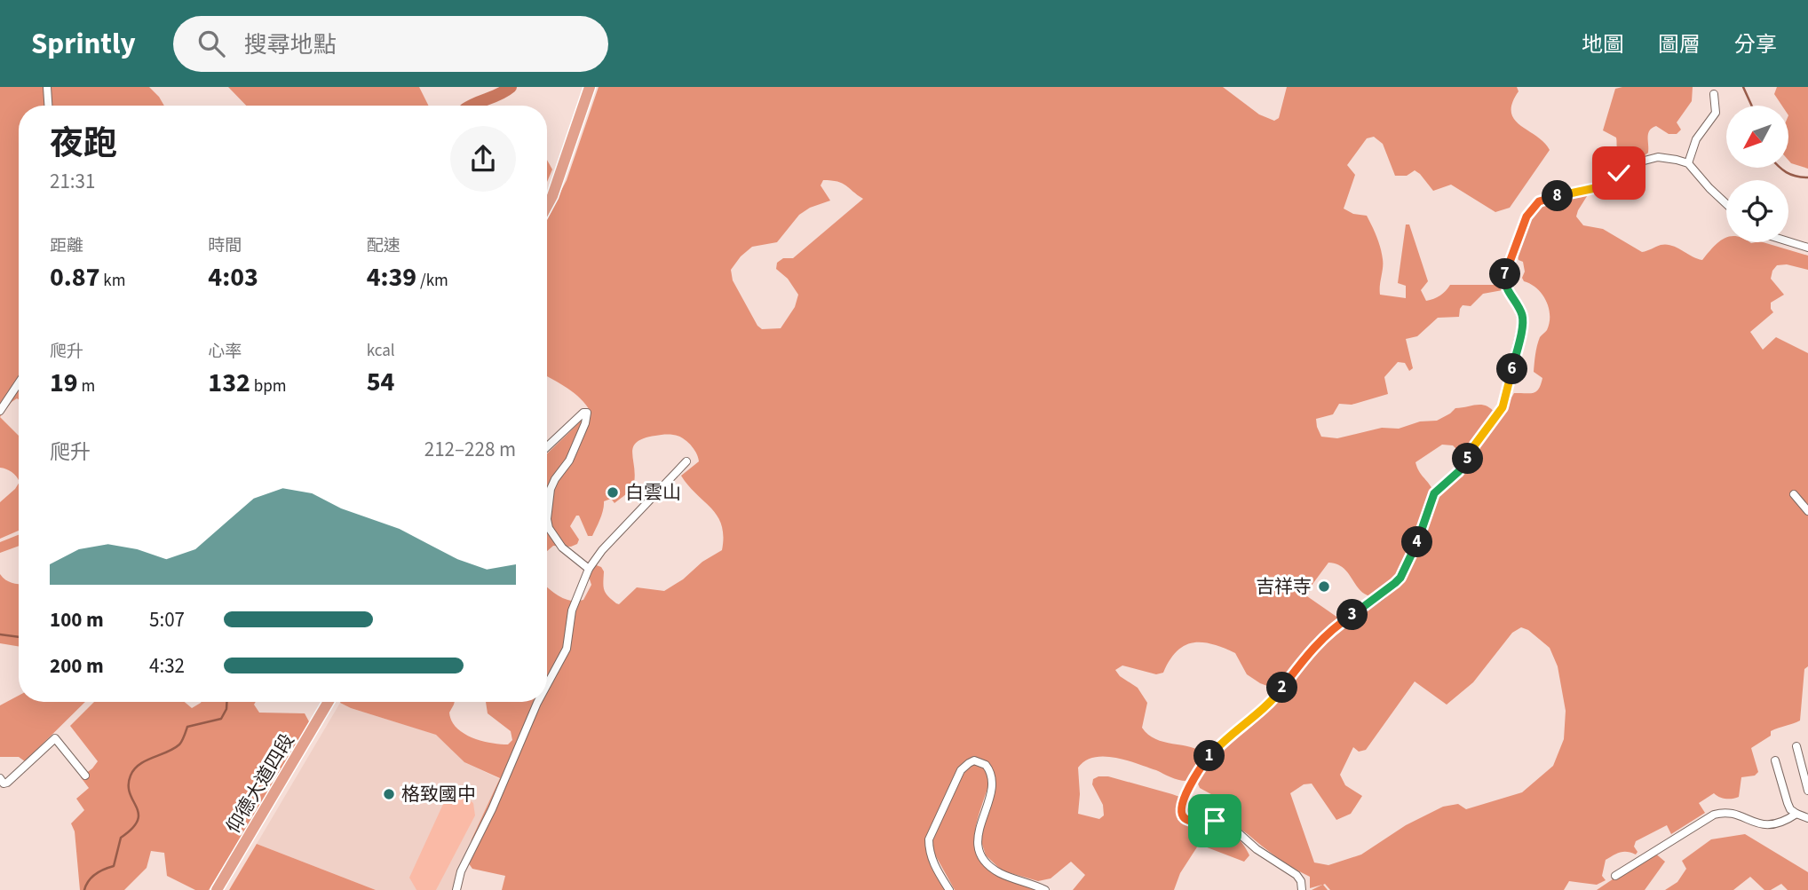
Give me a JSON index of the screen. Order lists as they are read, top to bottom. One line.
{"streets":{"main road":["仰德大道四段"]},"places":["白雲山","吉祥寺","格致國中"],"north":"bottom left","page":{"header":"Sprintly","search":"搜尋地點","nav":["地圖","圖層","分享"],"heading":["夜跑","21:31"],"pins":["8","7","6","5","4","3","2","1"],"stats":[["距離","0.87 km"],["時間","4:03"],["配速","4:39 /km"],["爬升","19 m"],["心率","132 bpm"],["kcal","54"]],"chart":["爬升","212–228 m"],"list":[{"name":"100 m","note":"5:07"},{"name":"200 m","note":"4:32"}]}}
